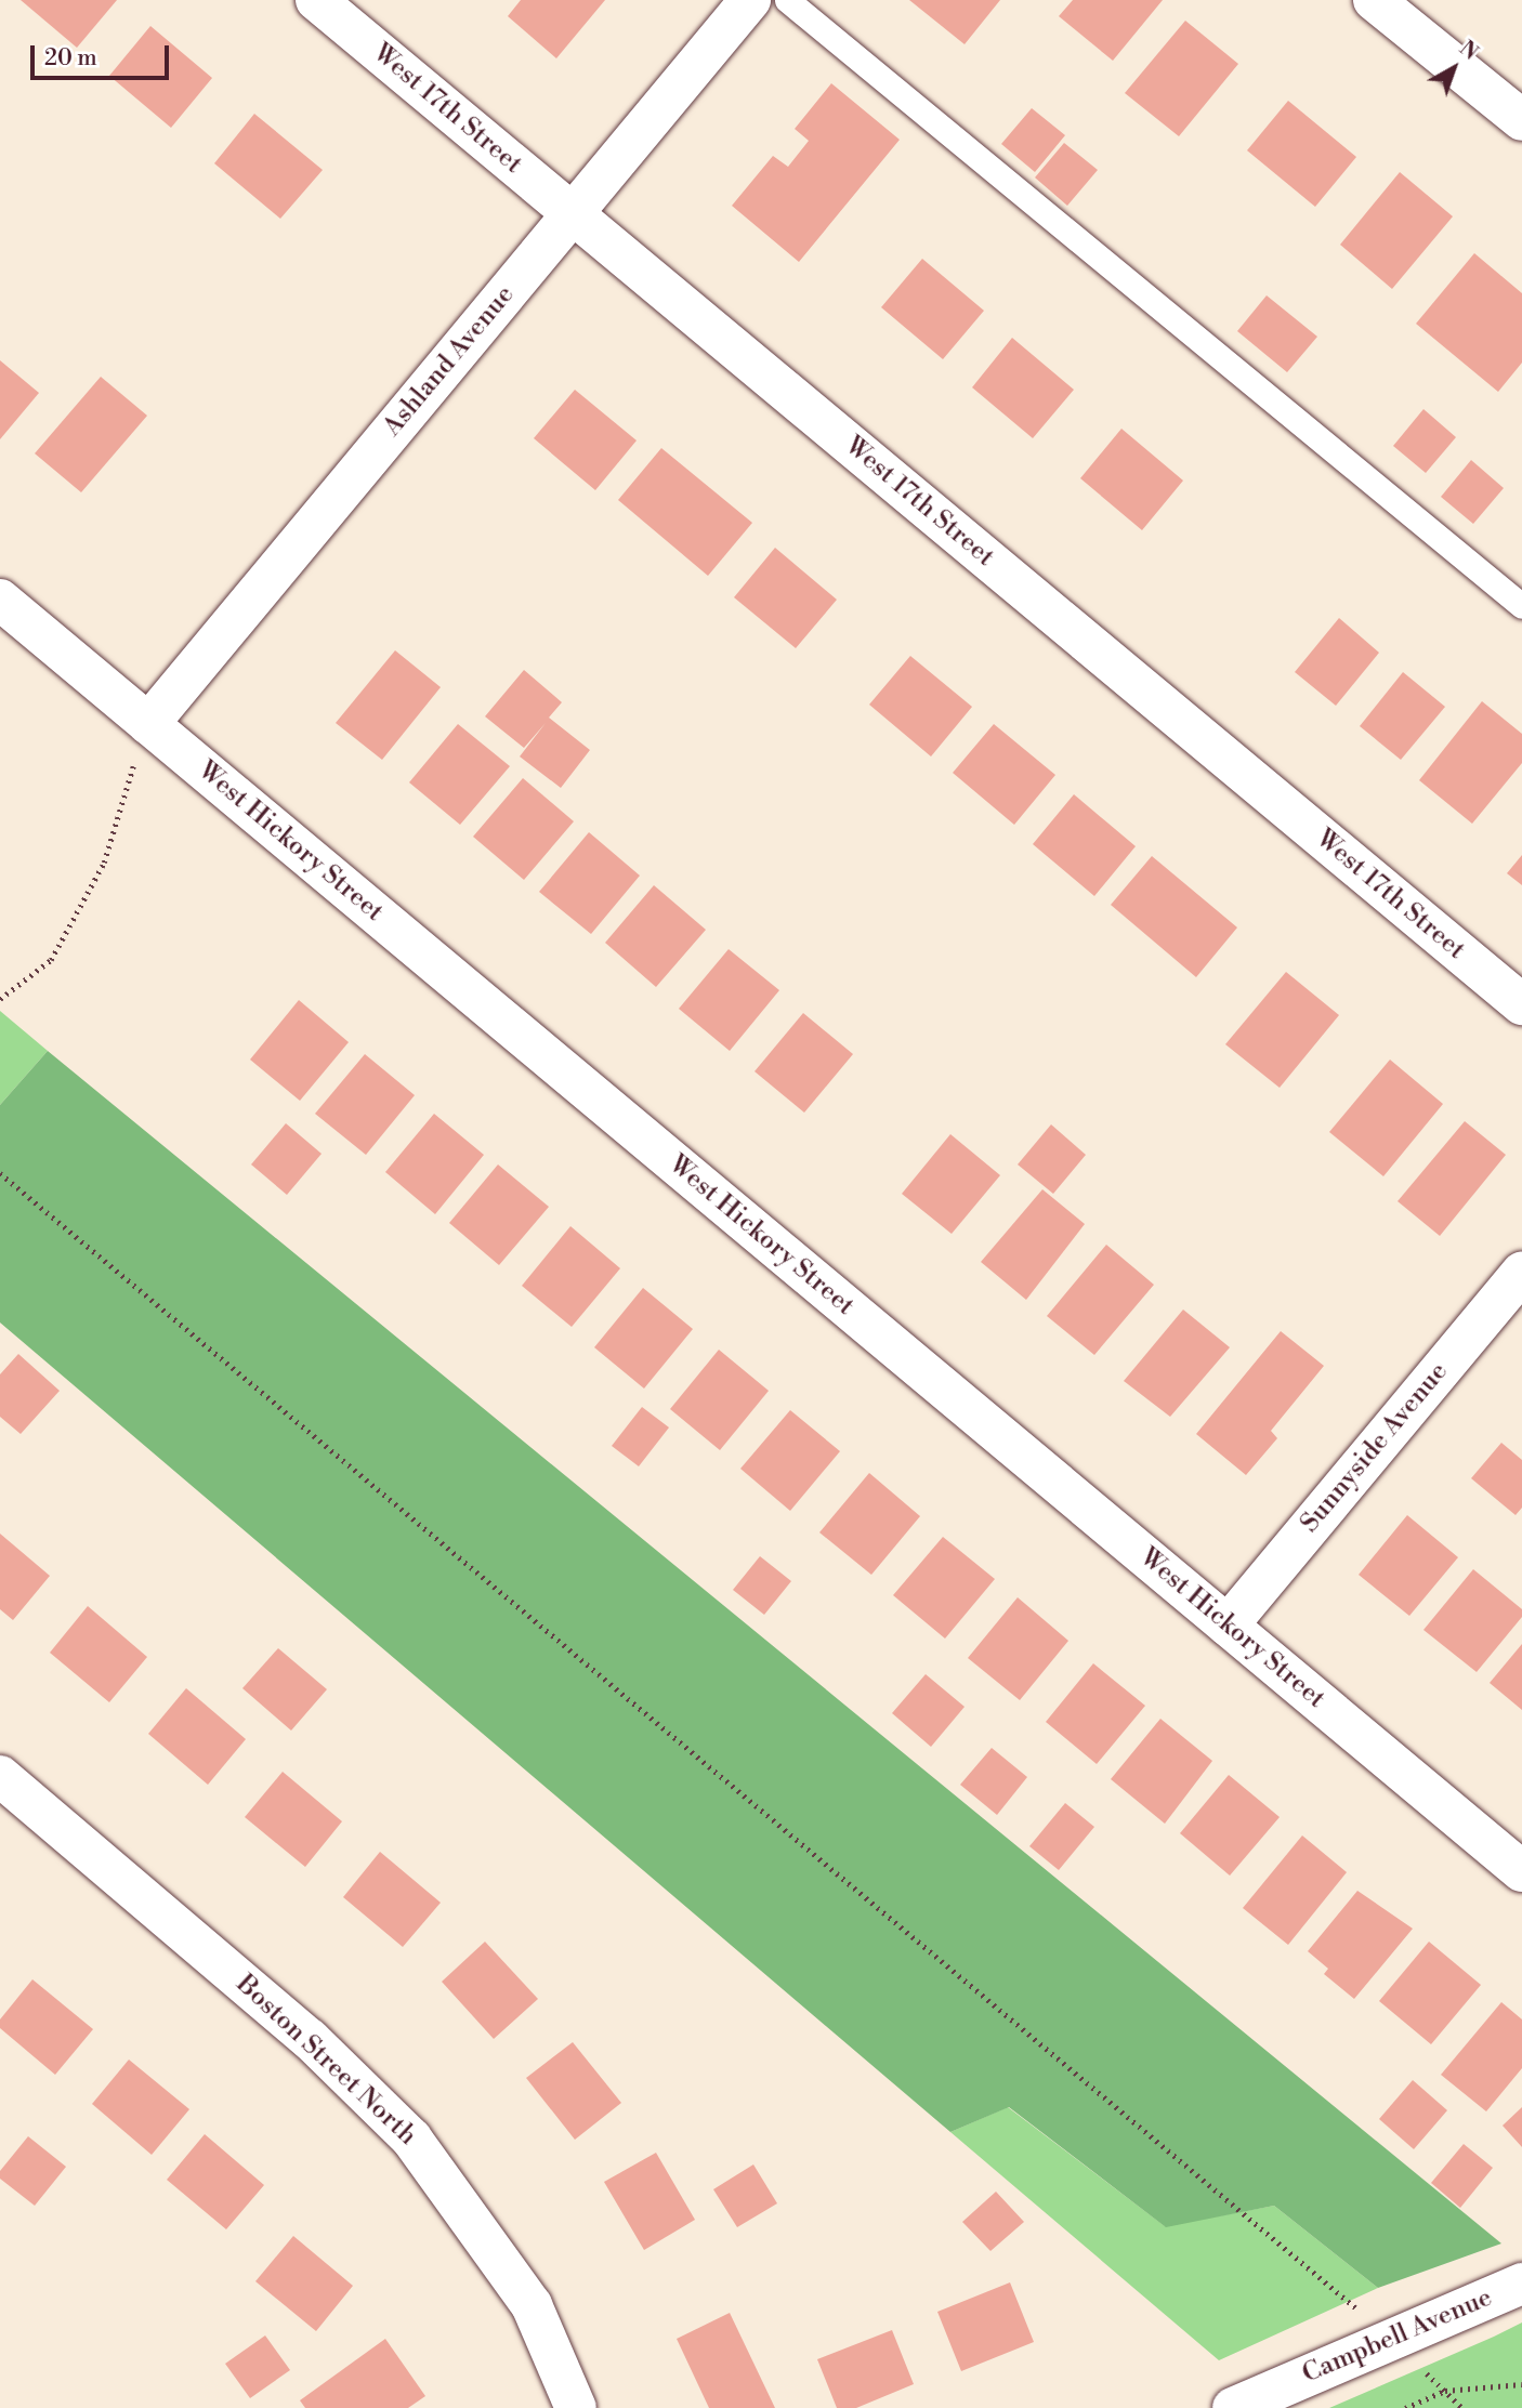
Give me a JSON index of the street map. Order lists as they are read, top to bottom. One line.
{"streets":{"street":["West 17th Street","Ashland Avenue","West Hickory Street","Sunnyside Avenue","Boston Street North","Campbell Avenue"]},"crossings":[["West 17th Street","Ashland Avenue"],["Ashland Avenue","West Hickory Street"],["West Hickory Street","Sunnyside Avenue"]],"scale_bar":"20 m","north":"top right"}
